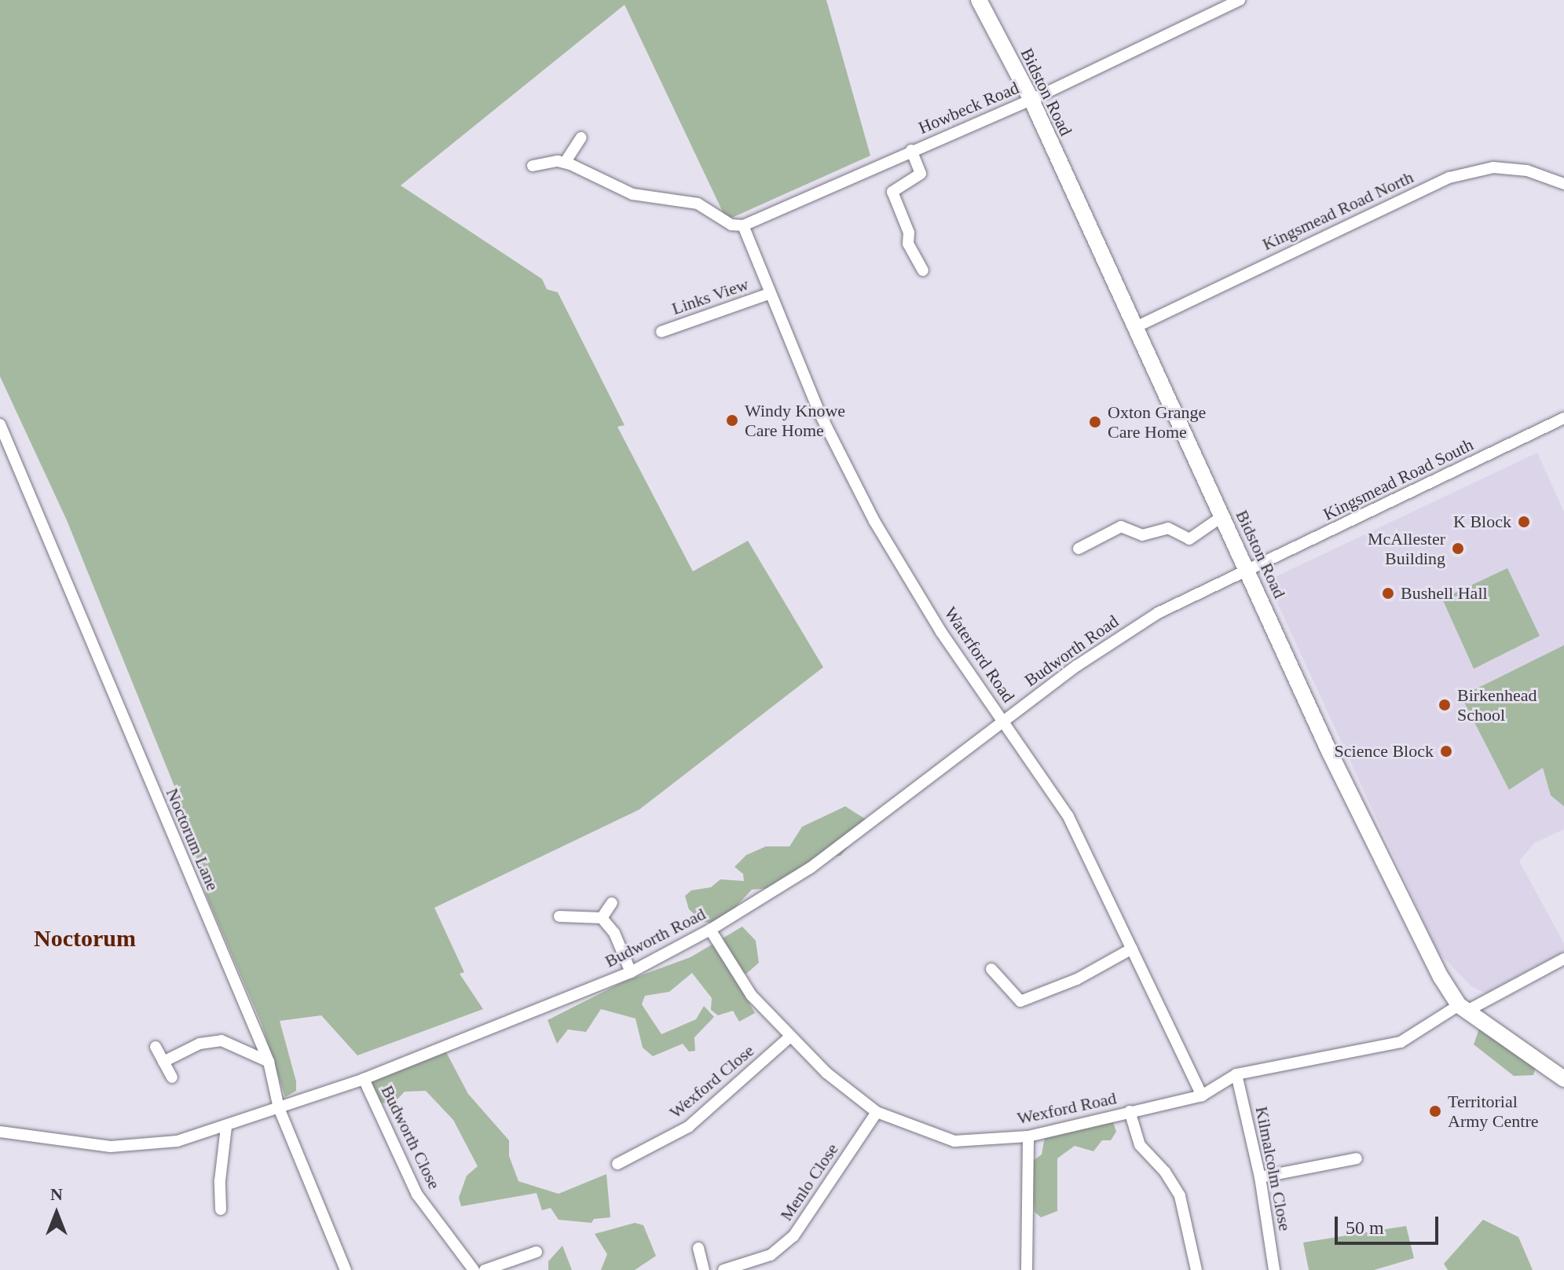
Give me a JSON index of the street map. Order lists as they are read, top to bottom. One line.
{"streets":{"main road":["Bidston Road"],"street":["Howbeck Road","Kingsmead Road North","Links View","Kingsmead Road South","Budworth Road","Waterford Road","Noctorum Lane","Wexford Close","Wexford Road","Budworth Close","Kilmalcolm Close","Menlo Close"]},"crossings":[["Bidston Road","Howbeck Road"],["Bidston Road","Kingsmead Road North"],["Bidston Road","Kingsmead Road South"],["Bidston Road","Budworth Road"],["Bidston Road","Wexford Road"],["Howbeck Road","Waterford Road"],["Links View","Waterford Road"],["Kingsmead Road South","Budworth Road"],["Budworth Road","Waterford Road"],["Budworth Road","Noctorum Lane"],["Budworth Road","Wexford Road"],["Budworth Road","Budworth Close"],["Waterford Road","Wexford Road"],["Wexford Close","Wexford Road"],["Wexford Road","Kilmalcolm Close"],["Wexford Road","Menlo Close"]],"districts":["Noctorum"],"places":["Windy Knowe Care Home","Oxton Grange Care Home","K Block","McAllester Building","Bushell Hall","Birkenhead School","Science Block","Territorial Army Centre"],"scale_bar":"50 m","north":"top"}
